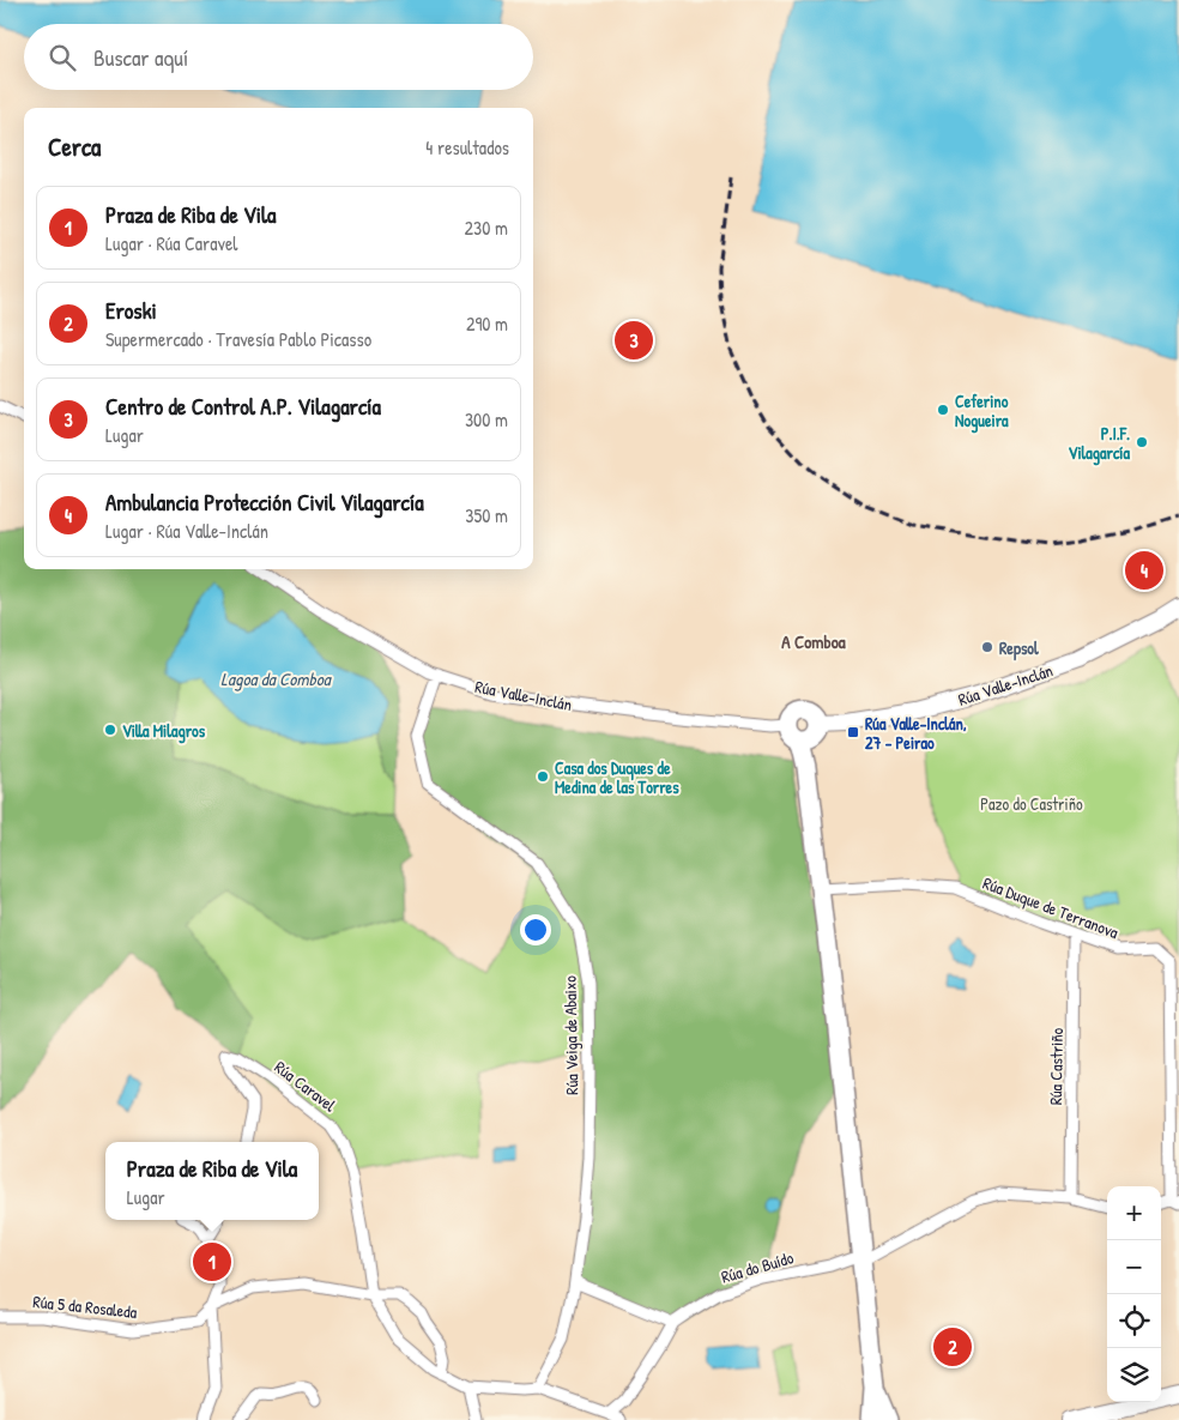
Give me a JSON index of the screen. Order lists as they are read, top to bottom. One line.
{"streets":{"main road":["Rúa Valle-Inclán"],"street":["Rúa Duque de Terranova","Rúa Veiga de Abaixo","Rúa Castriño","Rúa Caravel","Rúa do Buído","Rúa 5 da Rosaleda"]},"crossings":[["Rúa Valle-Inclán","Rúa Veiga de Abaixo"],["Rúa Duque de Terranova","Rúa Castriño"],["Rúa Castriño","Rúa do Buído"],["Rúa Caravel","Rúa 5 da Rosaleda"]],"districts":["A Comboa"],"water":["Lagoa da Comboa"],"parks":["Pazo do Castriño"],"places":{"other":["Ceferino Nogueira","P.I.F. Vilagarcía","Repsol","Villa Milagros","Casa dos Duques de Medina de las Torres"],"transit":["Rúa Valle-Inclán, 27 - Peirao"]},"page":{"search":"Buscar aquí","heading":["Cerca","4 resultados"],"list":[{"mark":"1","name":"Praza de Riba de Vila","note":"Lugar · Rúa Caravel","value":"230 m"},{"mark":"2","name":"Eroski","note":"Supermercado · Travesía Pablo Picasso","value":"290 m"},{"mark":"3","name":"Centro de Control A.P. Vilagarcía","note":"Lugar","value":"300 m"},{"mark":"4","name":"Ambulancia Protección Civil Vilagarcía","note":"Lugar · Rúa Valle-Inclán","value":"350 m"}],"pins":["3","4","1","2"],"popup":["Praza de Riba de Vila","Lugar"],"map_buttons":["+","−"]}}
